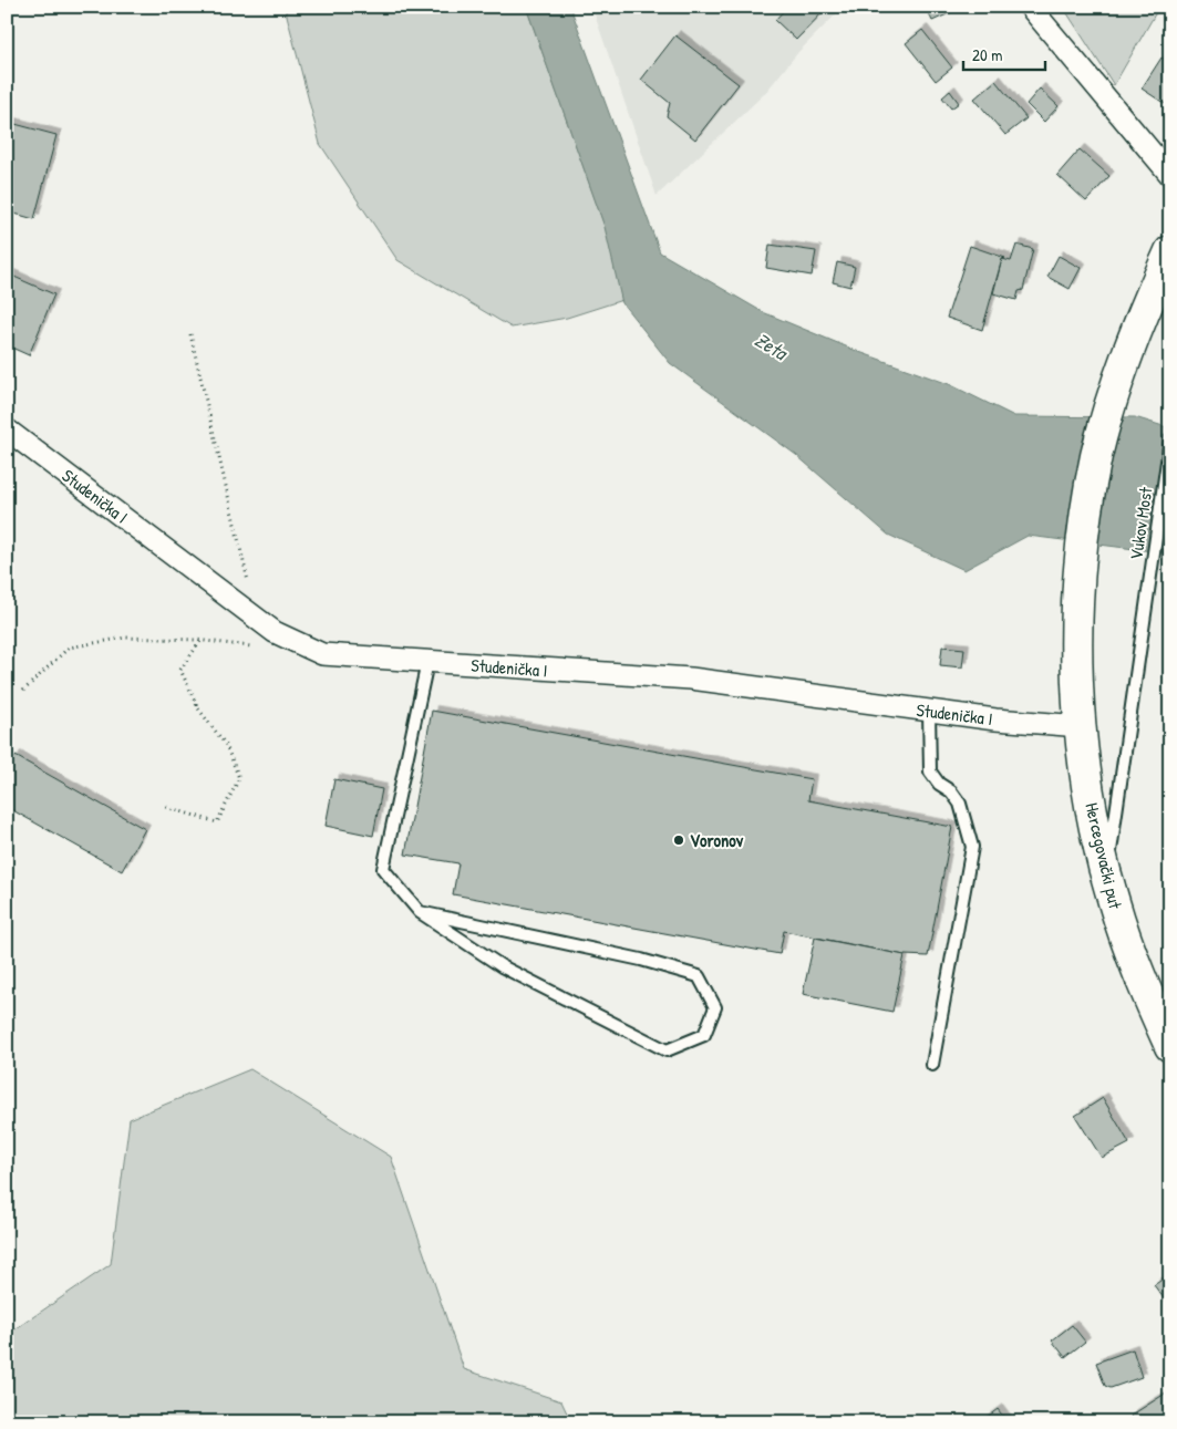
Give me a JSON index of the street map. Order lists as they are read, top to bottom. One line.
{"streets":{"main road":["Hercegovački put"],"street":["Studenička I"],"lane":["Vukov Most"]},"crossings":[["Studenička I","Hercegovački put"],["Vukov Most","Hercegovački put"]],"water":["Zeta"],"places":["Voronov"],"scale_bar":"20 m"}
